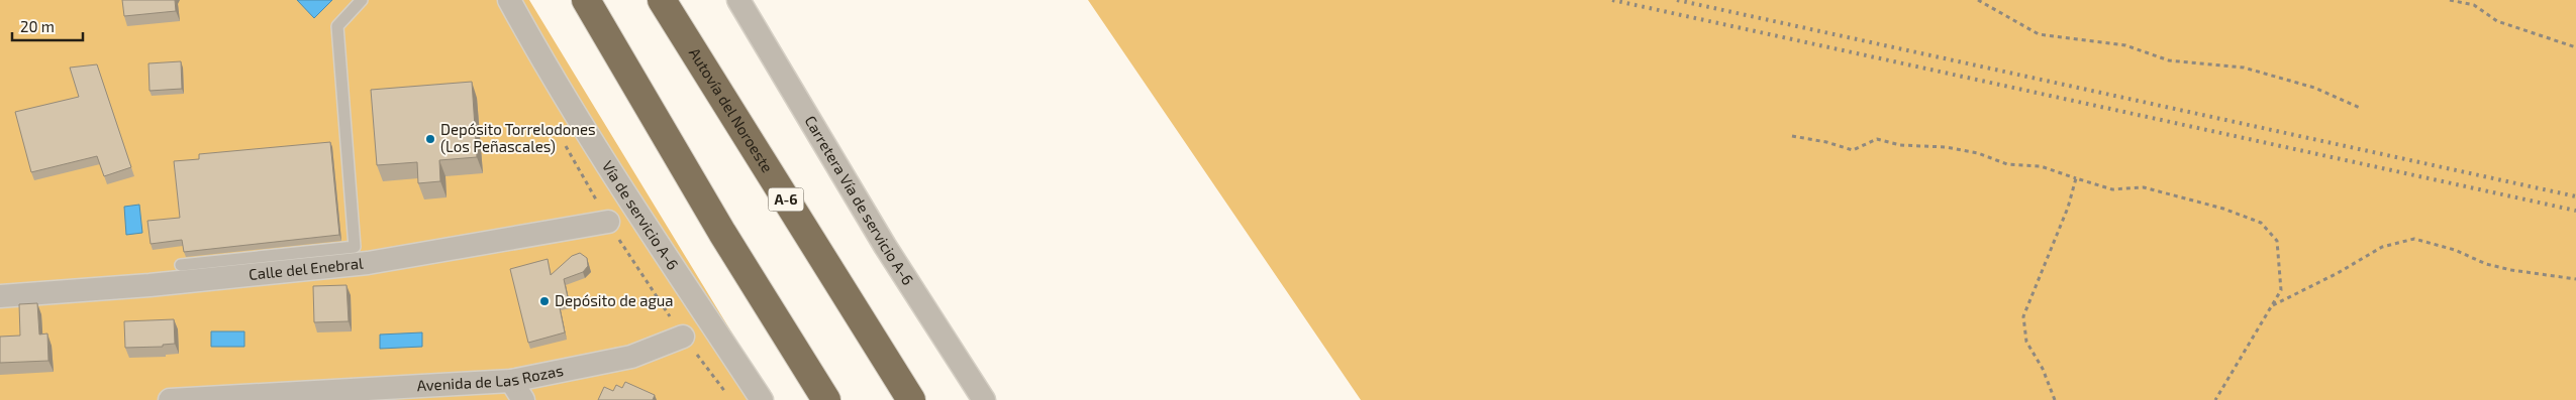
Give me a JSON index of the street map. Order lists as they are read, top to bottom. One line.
{"streets":{"highway":["Autovía del Noroeste","A-6"],"street":["Carretera Vía de servicio A-6","Vía de servicio A-6","Calle del Enebral","Avenida de Las Rozas"]},"places":["Depósito Torrelodones (Los Peñascales)","Depósito de agua"],"scale_bar":"20 m"}
